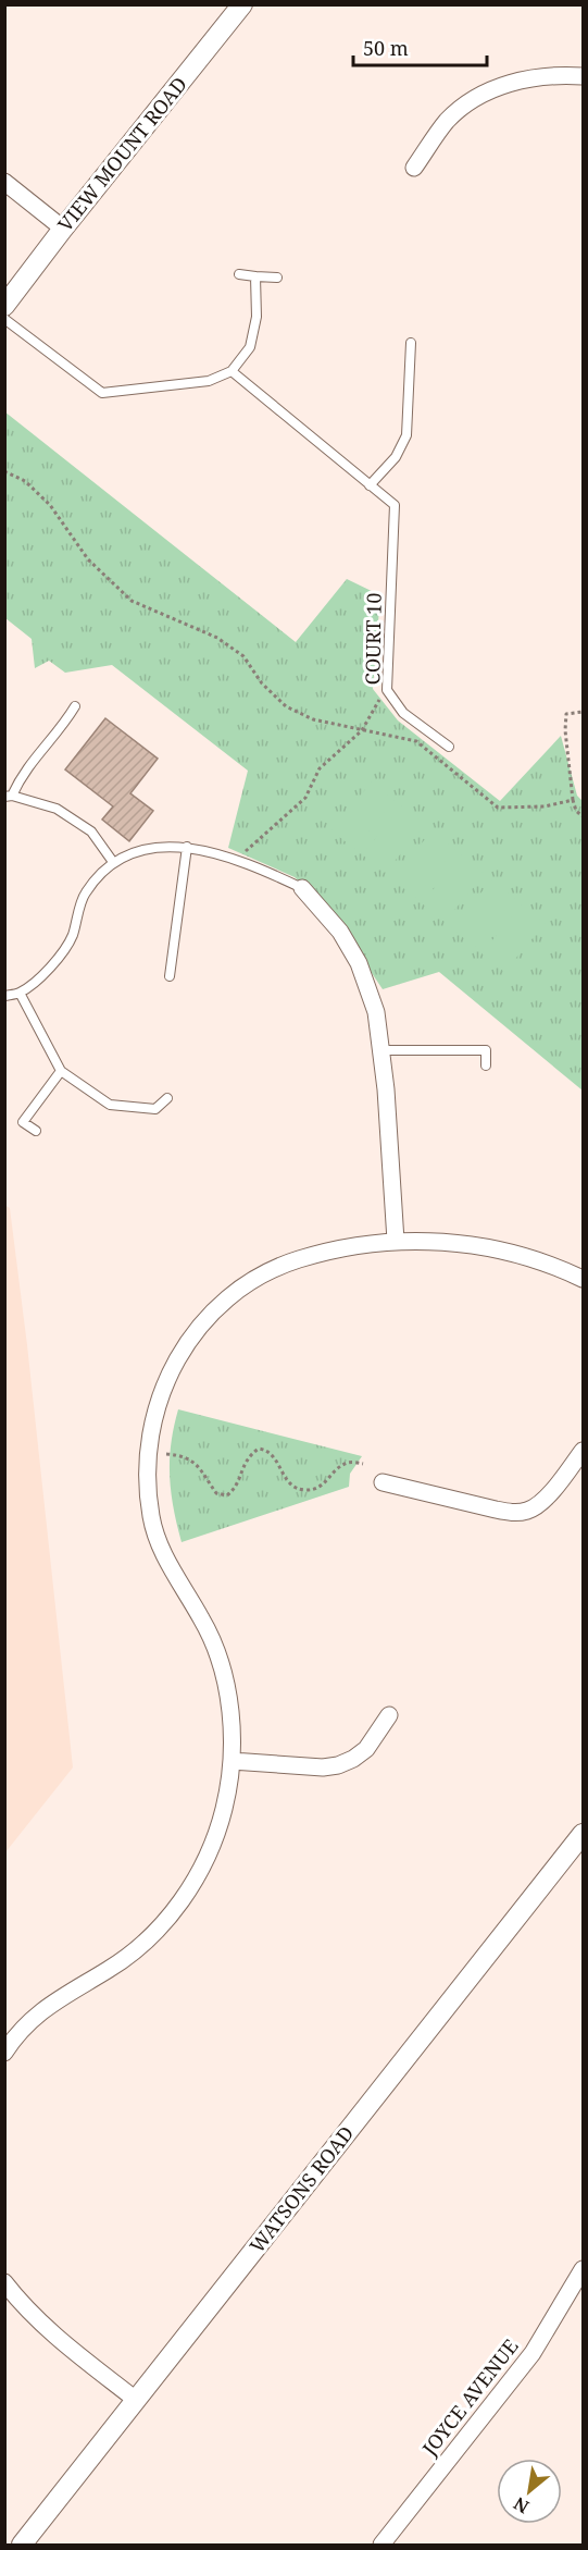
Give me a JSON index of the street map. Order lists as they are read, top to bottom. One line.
{"streets":{"street":["VIEW MOUNT ROAD","WATSONS ROAD","JOYCE AVENUE"],"lane":["COURT 10"]},"scale_bar":"50 m","north":"bottom left"}
